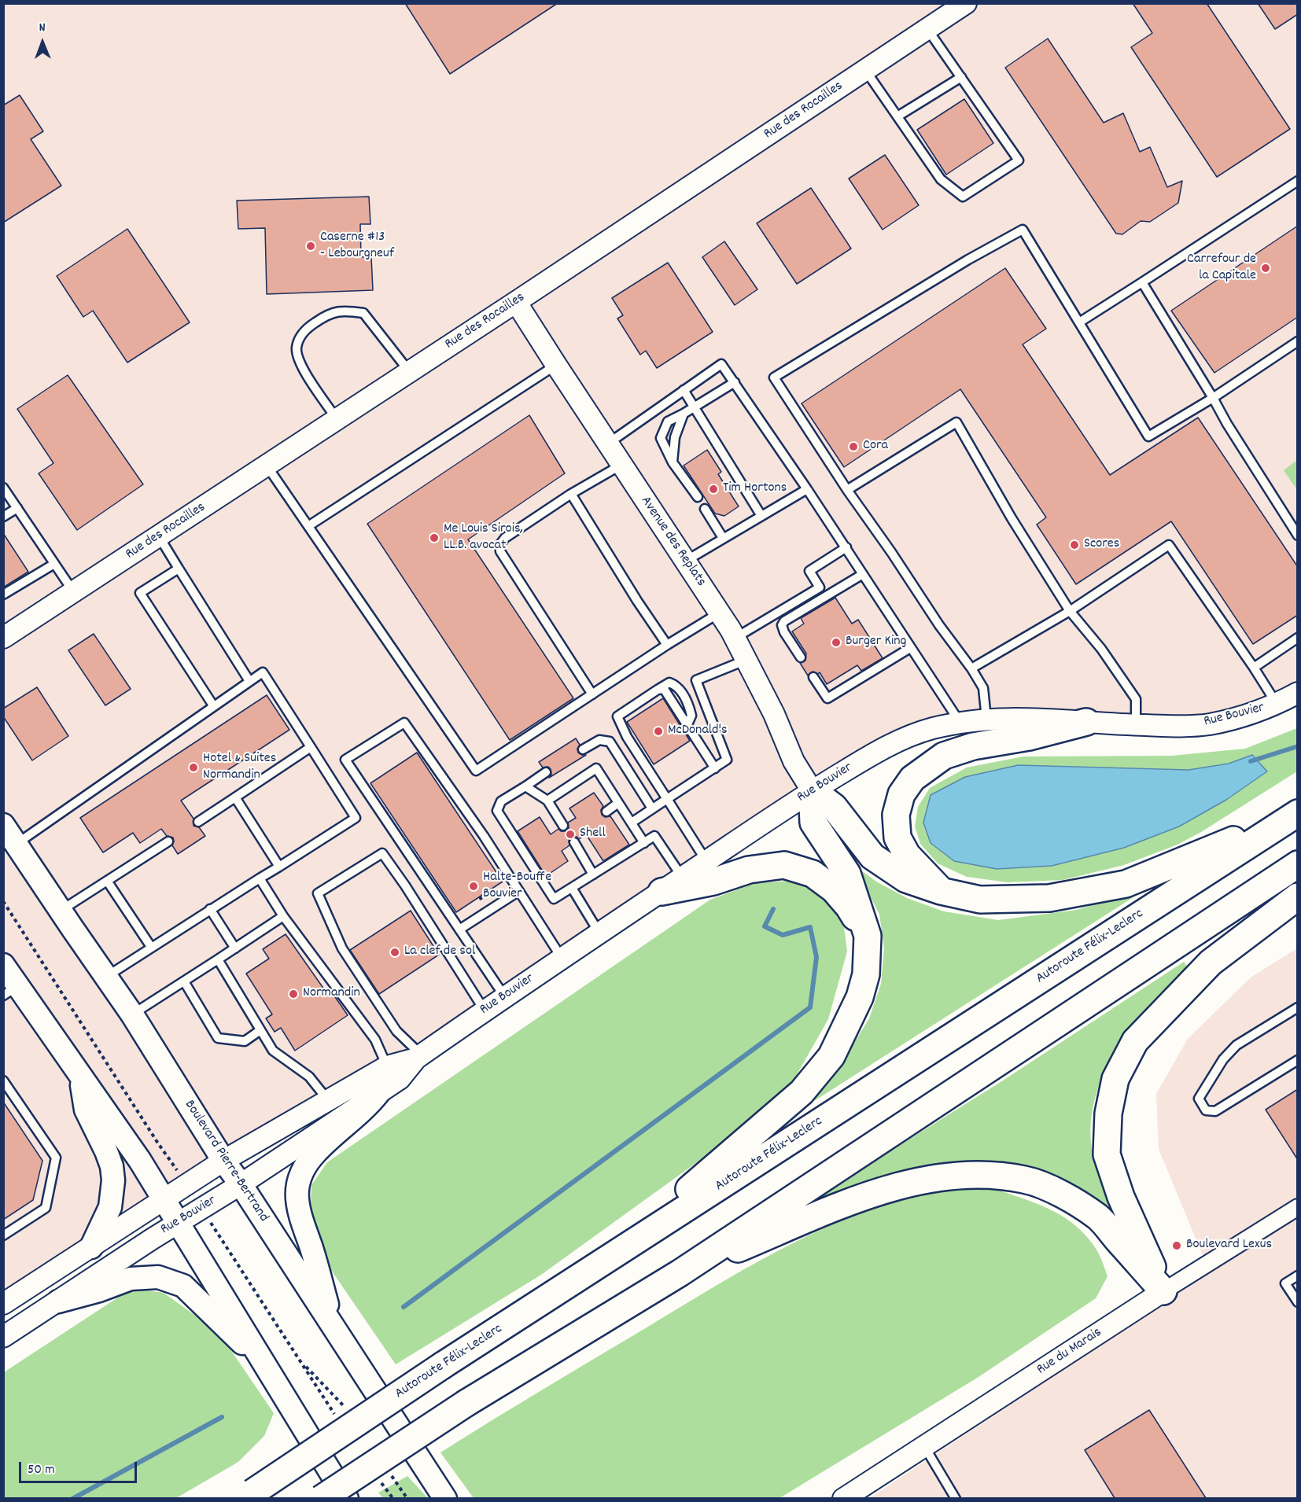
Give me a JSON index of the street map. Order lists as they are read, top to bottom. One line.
{"streets":{"highway":["Autoroute Félix-Leclerc"],"main road":["Boulevard Pierre-Bertrand"],"street":["Rue des Rocailles","Avenue des Replats","Rue Bouvier","Rue du Marais"]},"crossings":[["Rue des Rocailles","Avenue des Replats"],["Avenue des Replats","Rue Bouvier"],["Rue Bouvier","Boulevard Pierre-Bertrand"]],"places":["Caserne #13 - Lebourgneuf","Carrefour de la Capitale","Cora","Tim Hortons","Me Louis Sirois, LL.B. avocat","Scores","Burger King","McDonald's","Hotel & Suites Normandin","Shell","Halte-Bouffe Bouvier","La clef de sol","Normandin","Boulevard Lexus"],"scale_bar":"50 m","north":"top"}
